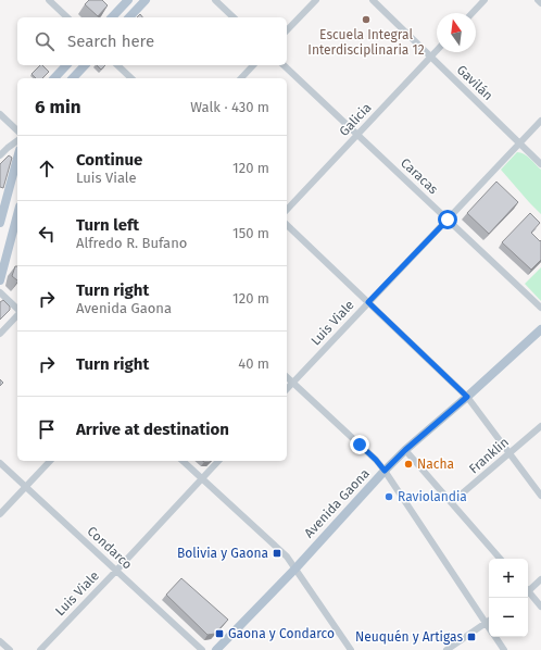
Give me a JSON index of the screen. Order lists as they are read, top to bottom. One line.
{"streets":{"main road":["Avenida Gaona"],"street":["Gavilán","Galicia","Caracas","Luis Viale","Franklin","Condarco"]},"crossings":[["Gavilán","Galicia"],["Gavilán","Luis Viale"],["Galicia","Caracas"],["Caracas","Luis Viale"],["Luis Viale","Condarco"]],"places":{"other":["Escuela Integral Interdisciplinaria 12","Nacha","Raviolandia"],"transit":["Bolivia y Gaona","Gaona y Condarco","Neuquén y Artigas"]},"north":"top","page":{"search":"Search here","heading":["6 min","Walk · 430 m"],"list":[["Continue","Luis Viale","120 m"],["Turn left","Alfredo R. Bufano","150 m"],["Turn right","Avenida Gaona","120 m"],["Turn right","40 m"],"Arrive at destination"],"map_buttons":["+","−"]}}
